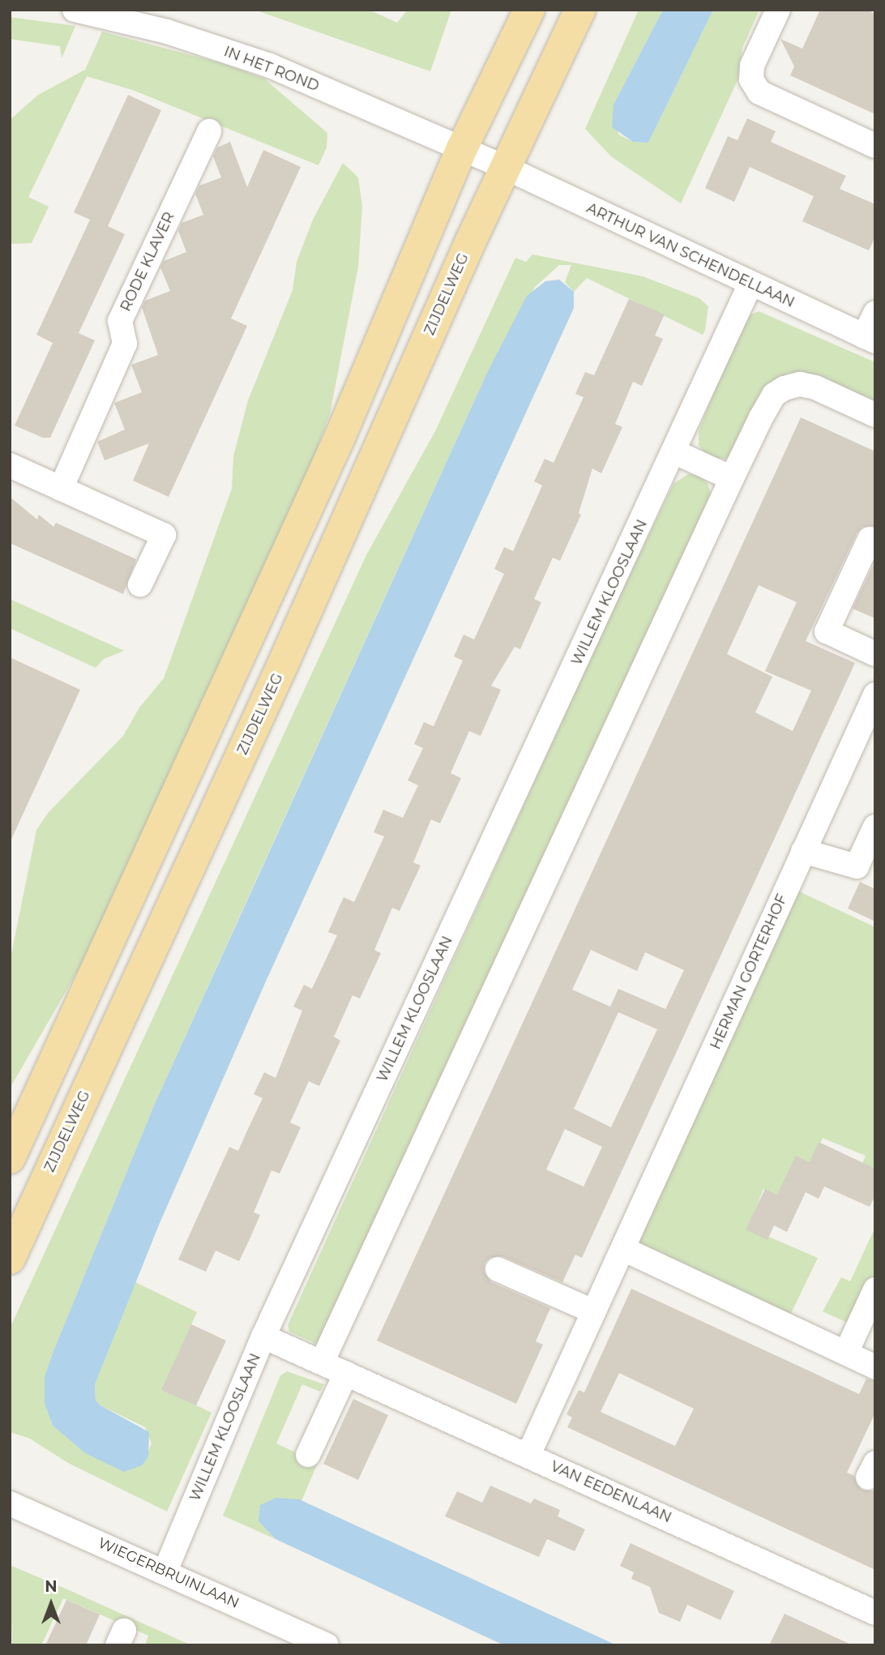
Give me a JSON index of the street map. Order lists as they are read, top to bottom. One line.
{"streets":{"main road":["ZIJDELWEG"],"street":["IN HET ROND","ARTHUR VAN SCHENDELLAAN","RODE KLAVER","WILLEM KLOOSLAAN","HERMAN GORTERHOF","VAN EEDENLAAN","WIEGERBRUINLAAN"]},"crossings":[["ARTHUR VAN SCHENDELLAAN","ZIJDELWEG"],["ARTHUR VAN SCHENDELLAAN","WILLEM KLOOSLAAN"],["WILLEM KLOOSLAAN","VAN EEDENLAAN"],["WILLEM KLOOSLAAN","WIEGERBRUINLAAN"],["HERMAN GORTERHOF","VAN EEDENLAAN"]],"north":"top"}
